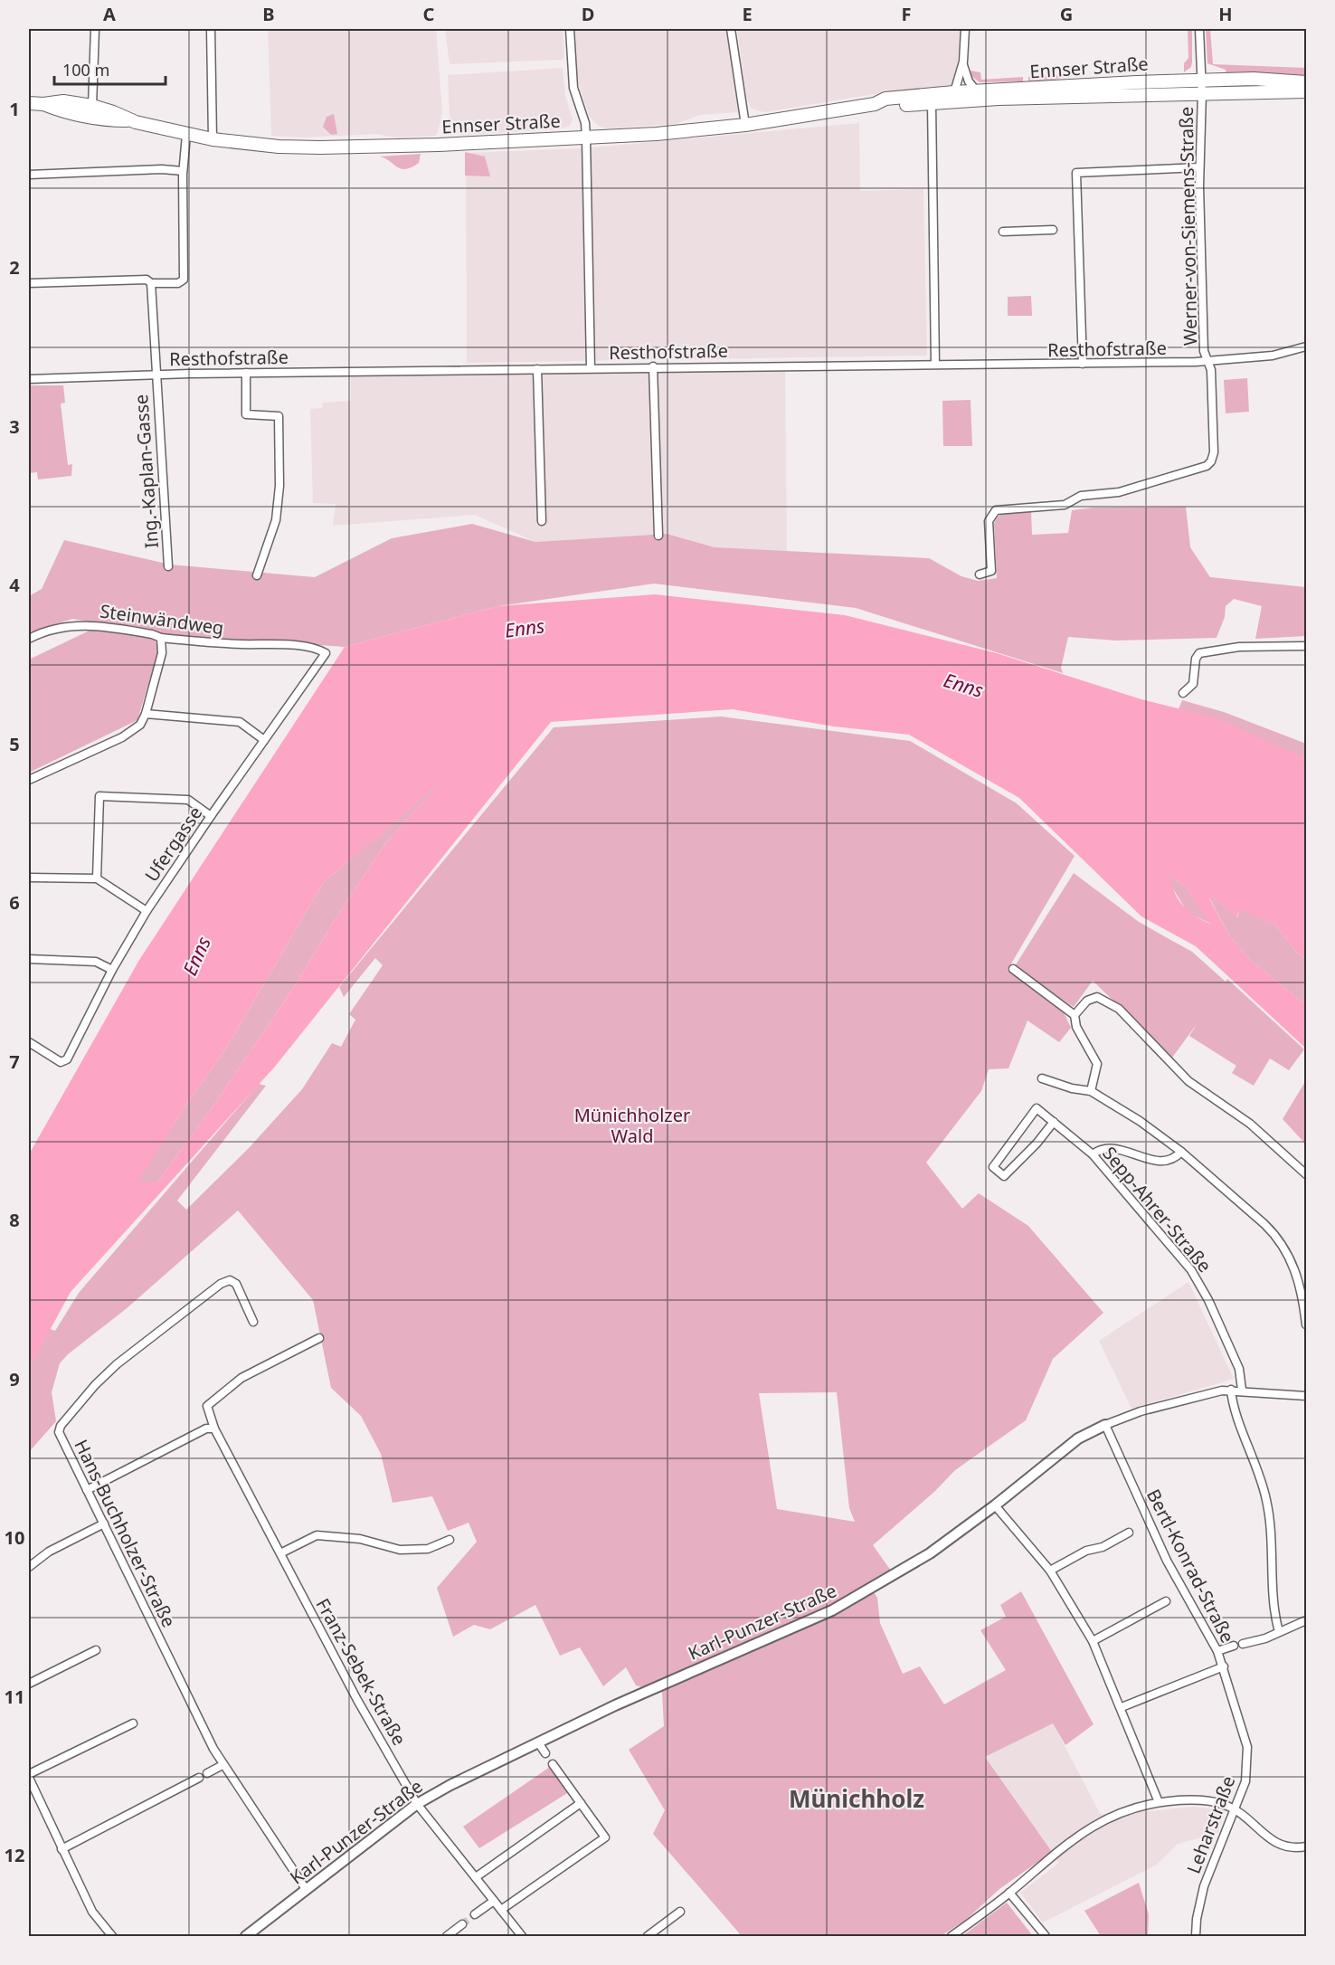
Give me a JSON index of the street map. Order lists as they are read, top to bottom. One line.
{"streets":{"main road":["Ennser Straße"],"street":["Werner-von-Siemens-Straße","Resthofstraße","Ing.-Kaplan-Gasse","Steinwändweg","Ufergasse","Sepp-Ahrer-Straße","Hans-Buchholzer-Straße","Bertl-Konrad-Straße","Karl-Punzer-Straße","Franz-Sebek-Straße","Leharstraße"]},"crossings":[["Ennser Straße","Werner-von-Siemens-Straße"],["Werner-von-Siemens-Straße","Resthofstraße"],["Resthofstraße","Ing.-Kaplan-Gasse"],["Steinwändweg","Ufergasse"],["Sepp-Ahrer-Straße","Karl-Punzer-Straße"],["Hans-Buchholzer-Straße","Karl-Punzer-Straße"],["Bertl-Konrad-Straße","Karl-Punzer-Straße"],["Bertl-Konrad-Straße","Leharstraße"],["Karl-Punzer-Straße","Franz-Sebek-Straße"]],"districts":["Münichholz"],"water":["Enns"],"parks":["Münichholzer Wald"],"scale_bar":"100 m","grid":{"columns":["A","B","C","D","E","F","G","H"],"rows":["1","2","3","4","5","6","7","8","9","10","11","12"]}}
